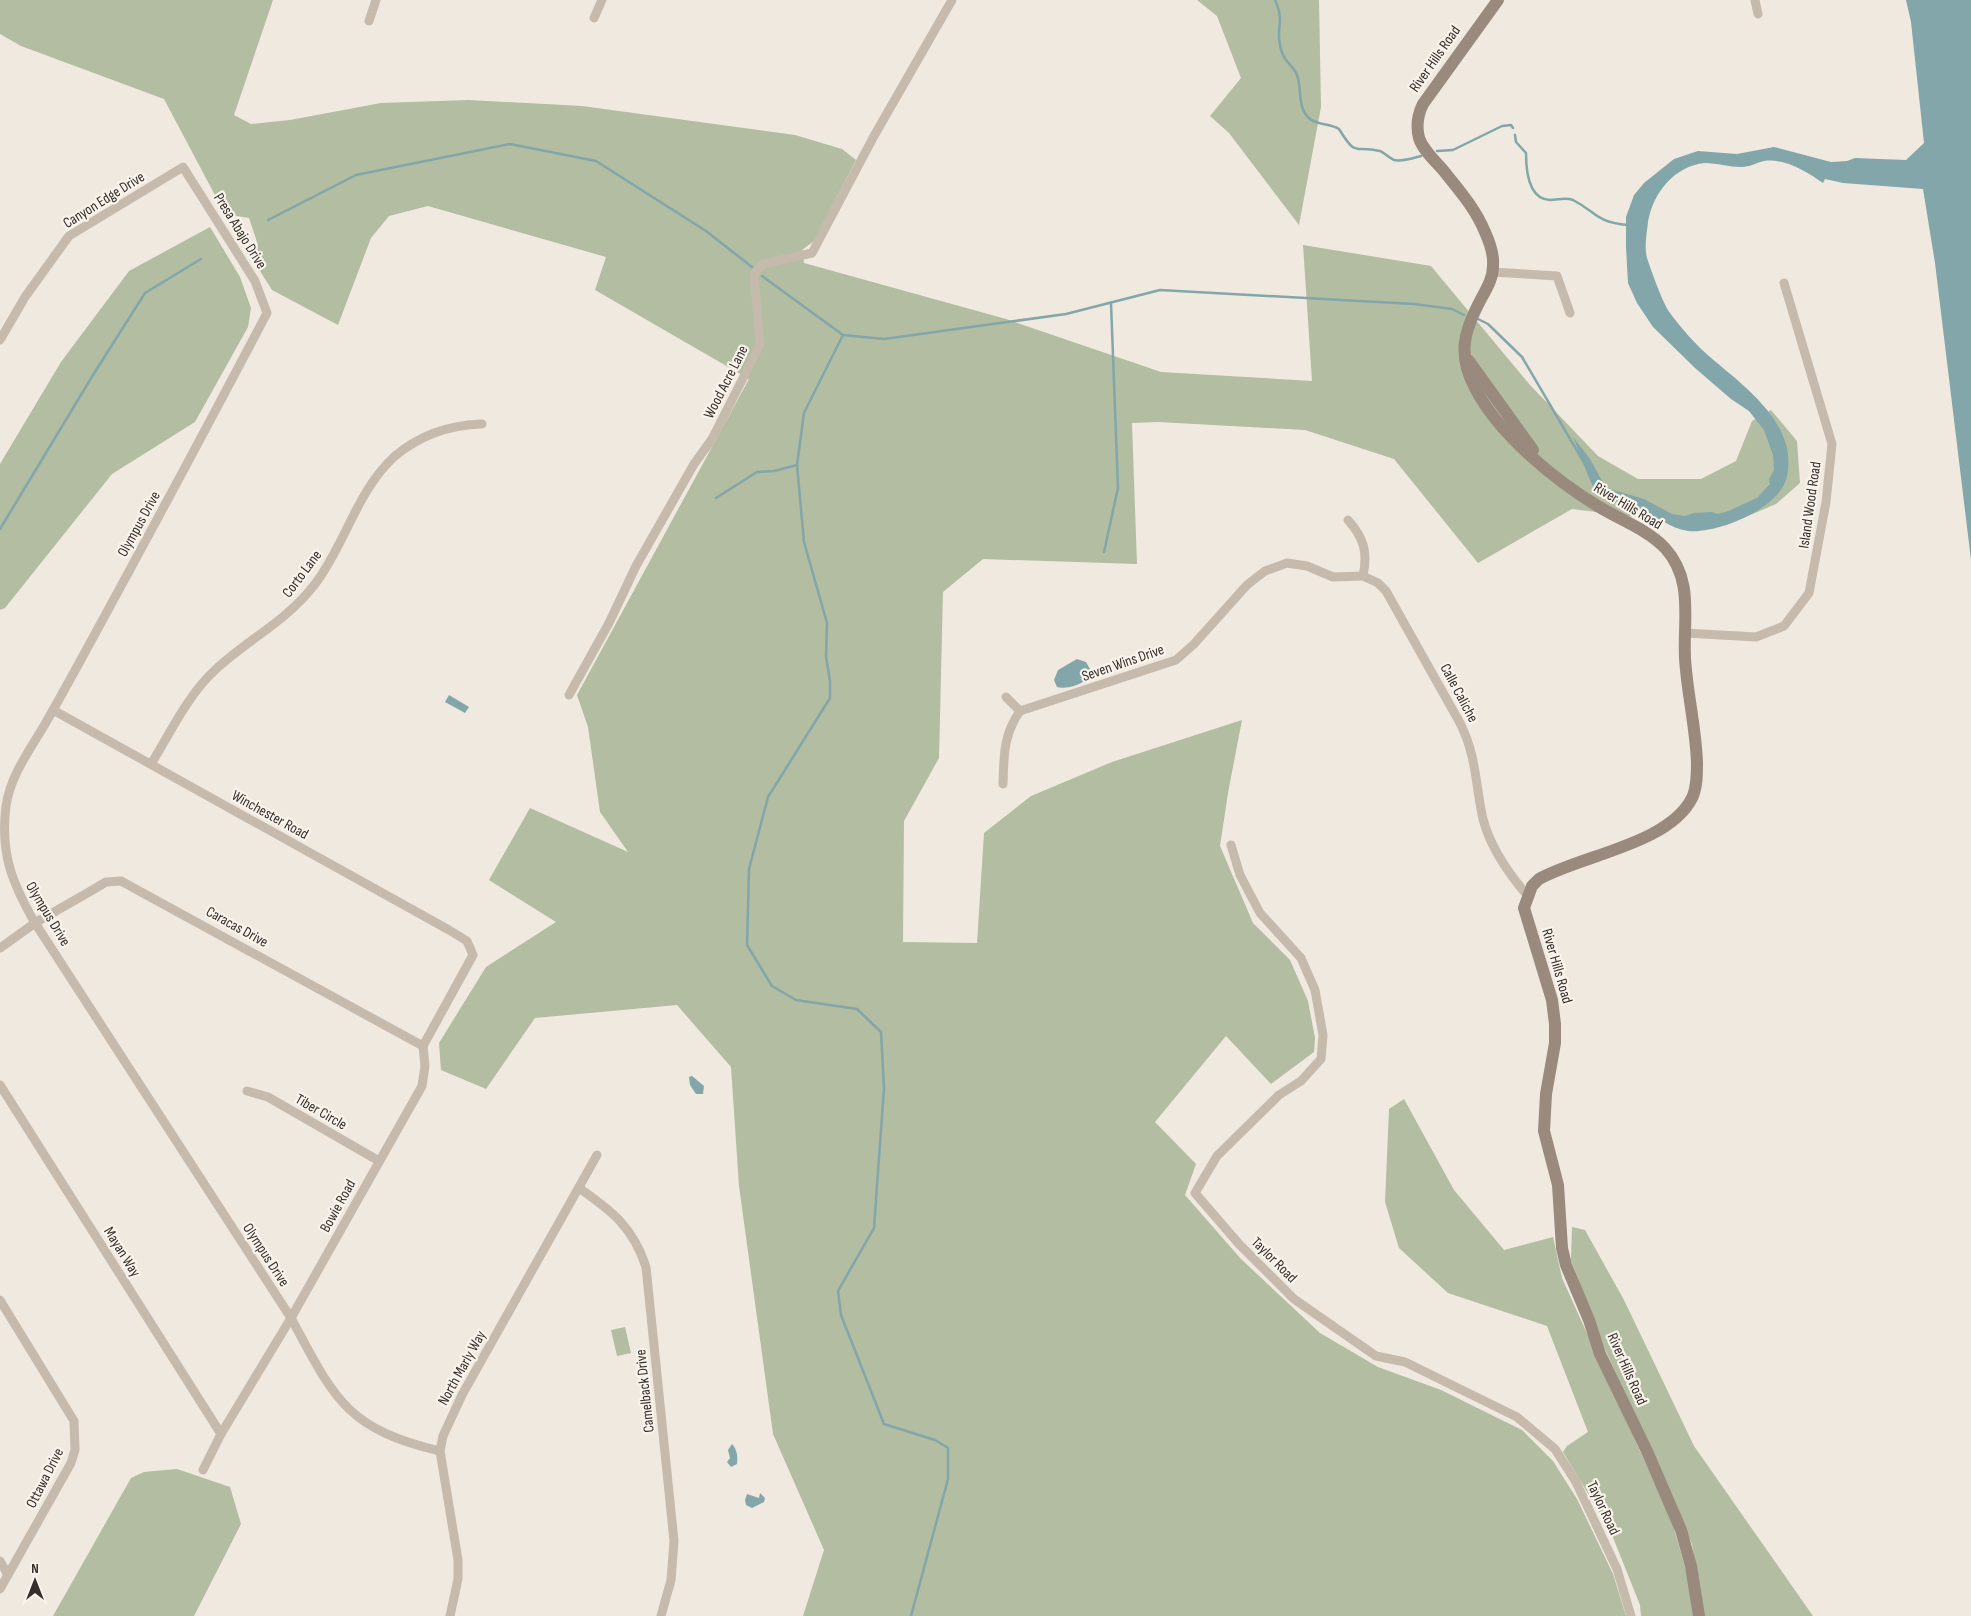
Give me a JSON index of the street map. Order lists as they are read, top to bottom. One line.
{"streets":{"street":["River Hills Road","Canyon Edge Drive","Presa Abajo Drive","Wood Acre Lane","Island Wood Road","Olympus Drive","Corto Lane","Seven Wins Drive","Calle Caliche","Winchester Road","Caracas Drive","Tiber Circle","Bowie Road","Mayan Way","Taylor Road","North Marly Way","Camelback Drive","Ottawa Drive"]},"crossings":[["River Hills Road","Island Wood Road"],["River Hills Road","Calle Caliche"],["Canyon Edge Drive","Presa Abajo Drive"],["Presa Abajo Drive","Olympus Drive"],["Olympus Drive","Winchester Road"],["Olympus Drive","Caracas Drive"],["Olympus Drive","Bowie Road"],["Olympus Drive","North Marly Way"],["Corto Lane","Winchester Road"],["Seven Wins Drive","Calle Caliche"],["Winchester Road","Caracas Drive"],["Winchester Road","Bowie Road"],["Caracas Drive","Bowie Road"],["Tiber Circle","Bowie Road"],["Bowie Road","Mayan Way"],["North Marly Way","Camelback Drive"]],"north":"top"}
